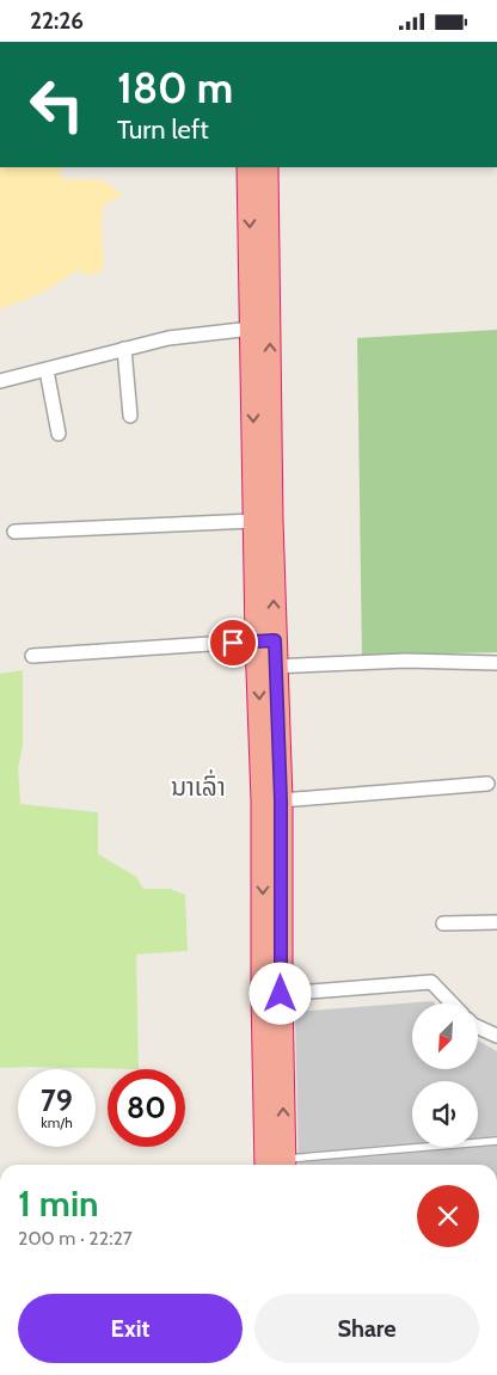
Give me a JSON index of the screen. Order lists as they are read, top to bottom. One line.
{"districts":["ນາເລົ່າ"],"north":"bottom left","page":{"status":"22:26","turn":["180 m","Turn left"],"speed":"79 km/h","limit":"80","heading":["1 min","200 m · 22:27"],"buttons":["Exit","Share"]}}
